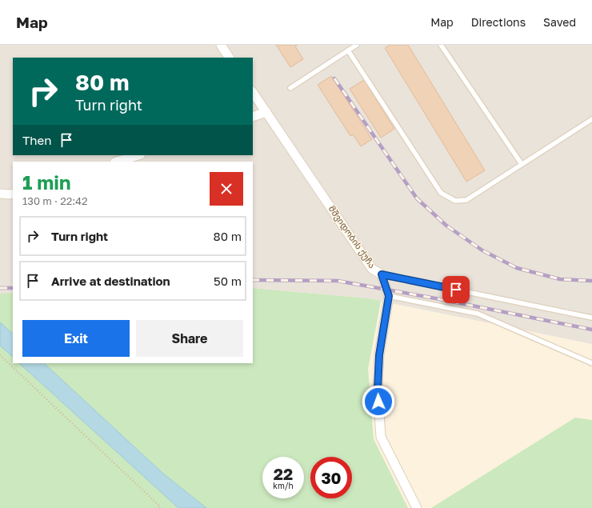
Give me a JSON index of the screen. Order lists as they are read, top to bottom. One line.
{"streets":{"street":["მშვიდობის ქუჩა"]},"page":{"header":"Map","nav":["Map","Directions","Saved"],"turn":["80 m","Turn right"],"then":"Then","heading":["1 min","130 m · 22:42"],"list":[{"name":"Turn right","value":"80 m"},{"name":"Arrive at destination","value":"50 m"}],"buttons":["Exit","Share"],"speed":"22 km/h","limit":"30"}}
